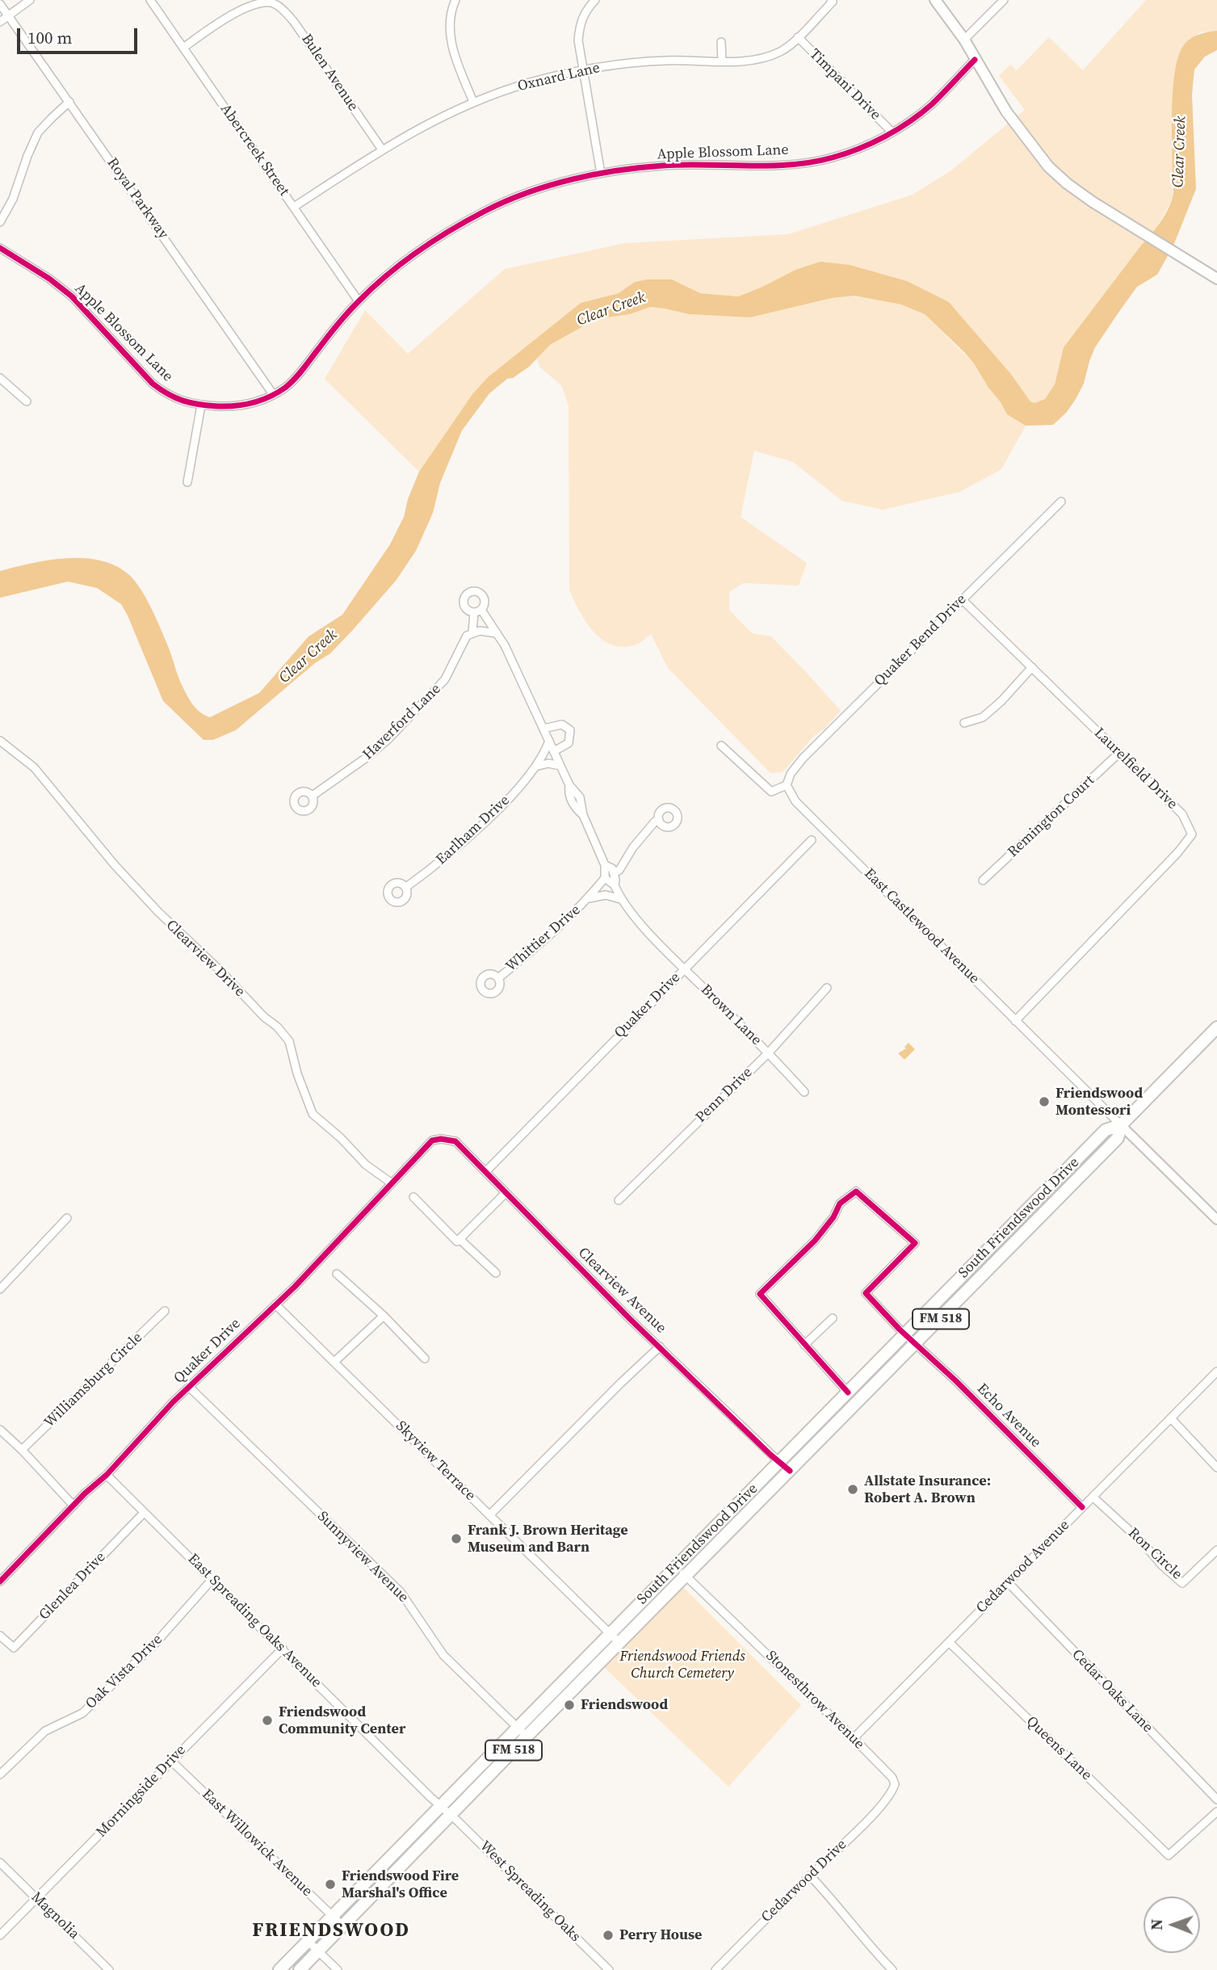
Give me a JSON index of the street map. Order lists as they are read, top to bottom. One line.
{"streets":{"main road":["South Friendswood Drive","FM 518"],"street":["Bulen Avenue","Oxnard Lane","Timpani Drive","Abercreek Street","Apple Blossom Lane","Royal Parkway","Quaker Bend Drive","Haverford Lane","Laurelfield Drive","Remington Court","Earlham Drive","East Castlewood Avenue","Whittier Drive","Clearview Drive","Quaker Drive","Brown Lane","Penn Drive","Clearview Avenue","Williamsburg Circle","Echo Avenue","Skyview Terrace","Ron Circle","Sunnyview Avenue","Cedarwood Avenue","Glenlea Drive","East Spreading Oaks Avenue","Oak Vista Drive","Cedar Oaks Lane","Stonesthrow Avenue","Queens Lane","Morningside Drive","East Willowick Avenue","Cedarwood Drive","West Spreading Oaks","Magnolia"]},"crossings":[["Bulen Avenue","Oxnard Lane"],["Bulen Avenue","Abercreek Street"],["Oxnard Lane","Timpani Drive"],["Oxnard Lane","Abercreek Street"],["Timpani Drive","Apple Blossom Lane"],["Abercreek Street","Apple Blossom Lane"],["Apple Blossom Lane","Royal Parkway"],["Quaker Bend Drive","Laurelfield Drive"],["Quaker Bend Drive","East Castlewood Avenue"],["Laurelfield Drive","Remington Court"],["Laurelfield Drive","East Castlewood Avenue"],["East Castlewood Avenue","South Friendswood Drive"],["Whittier Drive","Brown Lane"],["Clearview Drive","Quaker Drive"],["Quaker Drive","Brown Lane"],["Quaker Drive","Clearview Avenue"],["Quaker Drive","Skyview Terrace"],["Quaker Drive","Sunnyview Avenue"],["Quaker Drive","East Spreading Oaks Avenue"],["Brown Lane","Penn Drive"],["South Friendswood Drive","Clearview Avenue"],["South Friendswood Drive","Echo Avenue"],["South Friendswood Drive","Skyview Terrace"],["South Friendswood Drive","Sunnyview Avenue"],["South Friendswood Drive","East Spreading Oaks Avenue"],["South Friendswood Drive","Stonesthrow Avenue"],["South Friendswood Drive","East Willowick Avenue"],["South Friendswood Drive","West Spreading Oaks"],["Echo Avenue","Cedarwood Avenue"],["Ron Circle","Cedarwood Avenue"],["Cedarwood Avenue","Cedar Oaks Lane"],["Cedarwood Avenue","Stonesthrow Avenue"],["Cedarwood Avenue","Queens Lane"],["Glenlea Drive","East Spreading Oaks Avenue"],["East Spreading Oaks Avenue","Oak Vista Drive"],["East Spreading Oaks Avenue","Morningside Drive"],["East Spreading Oaks Avenue","West Spreading Oaks"],["Stonesthrow Avenue","Cedarwood Drive"],["Morningside Drive","East Willowick Avenue"],["Morningside Drive","Magnolia"]],"districts":["FRIENDSWOOD"],"water":["Clear Creek"],"parks":["Friendswood Friends Church Cemetery"],"places":["Friendswood Montessori","Allstate Insurance: Robert A. Brown","Frank J. Brown Heritage Museum and Barn","Friendswood","Friendswood Community Center","Friendswood Fire Marshal's Office","Perry House"],"scale_bar":"100 m","north":"left"}
